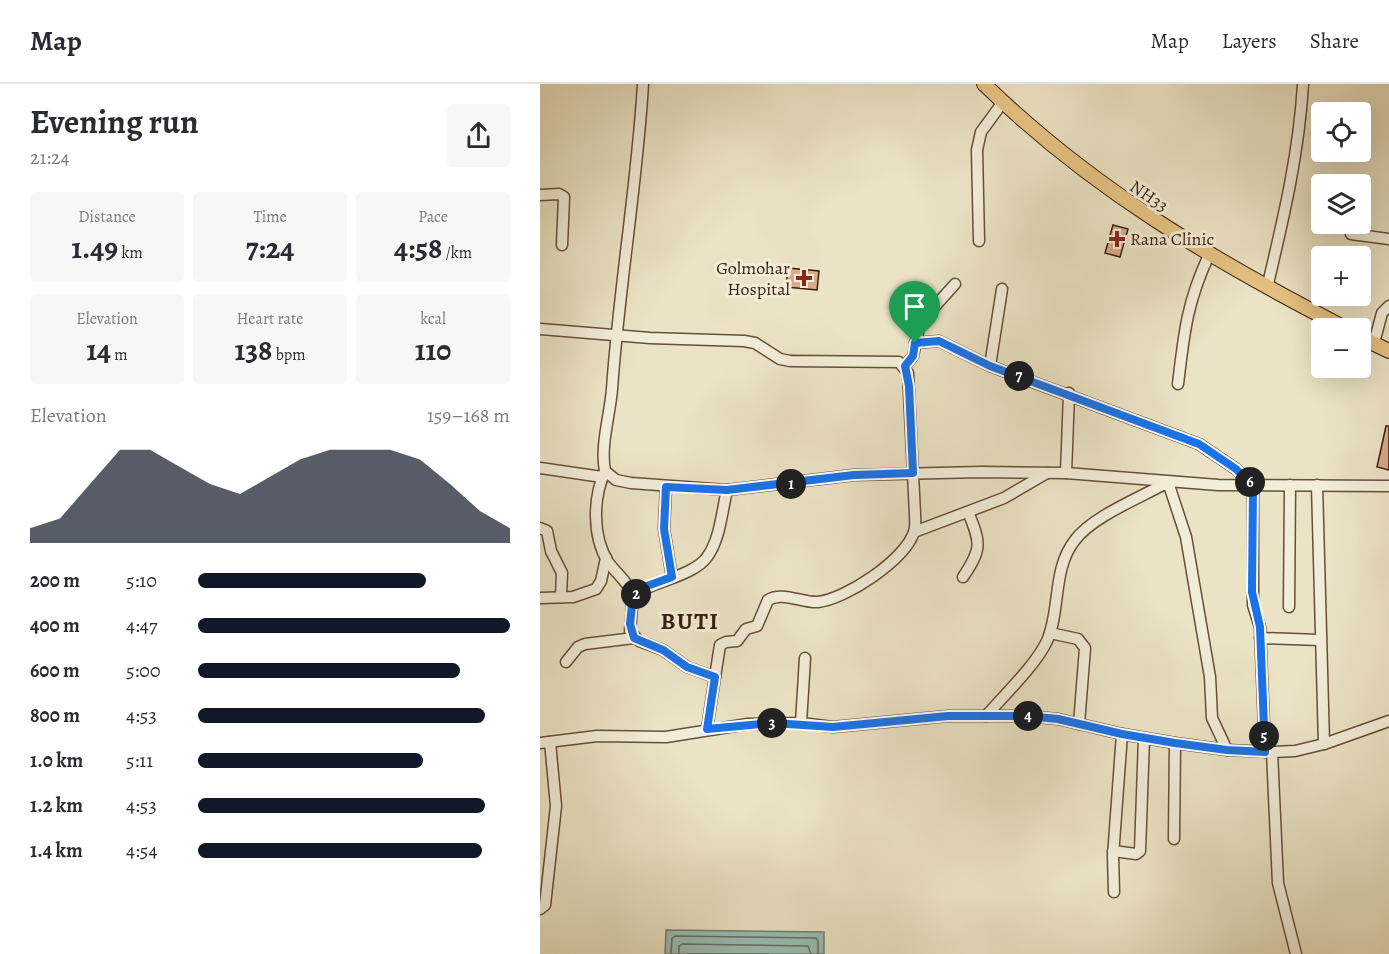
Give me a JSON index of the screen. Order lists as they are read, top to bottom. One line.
{"streets":{"main road":["NH33"]},"districts":["BUTI"],"places":{"health":["Rana Clinic","Golmohar Hospital"]},"page":{"header":"Map","nav":["Map","Layers","Share"],"heading":["Evening run","21:24"],"map_buttons":["+","−"],"stats":[["Distance","1.49 km"],["Time","7:24"],["Pace","4:58 /km"],["Elevation","14 m"],["Heart rate","138 bpm"],["kcal","110"]],"pins":["7","6","1","2","4","3","5"],"chart":["Elevation","159–168 m"],"list":[{"name":"200 m","note":"5:10"},{"name":"400 m","note":"4:47"},{"name":"600 m","note":"5:00"},{"name":"800 m","note":"4:53"},{"name":"1.0 km","note":"5:11"},{"name":"1.2 km","note":"4:53"},{"name":"1.4 km","note":"4:54"}]}}
